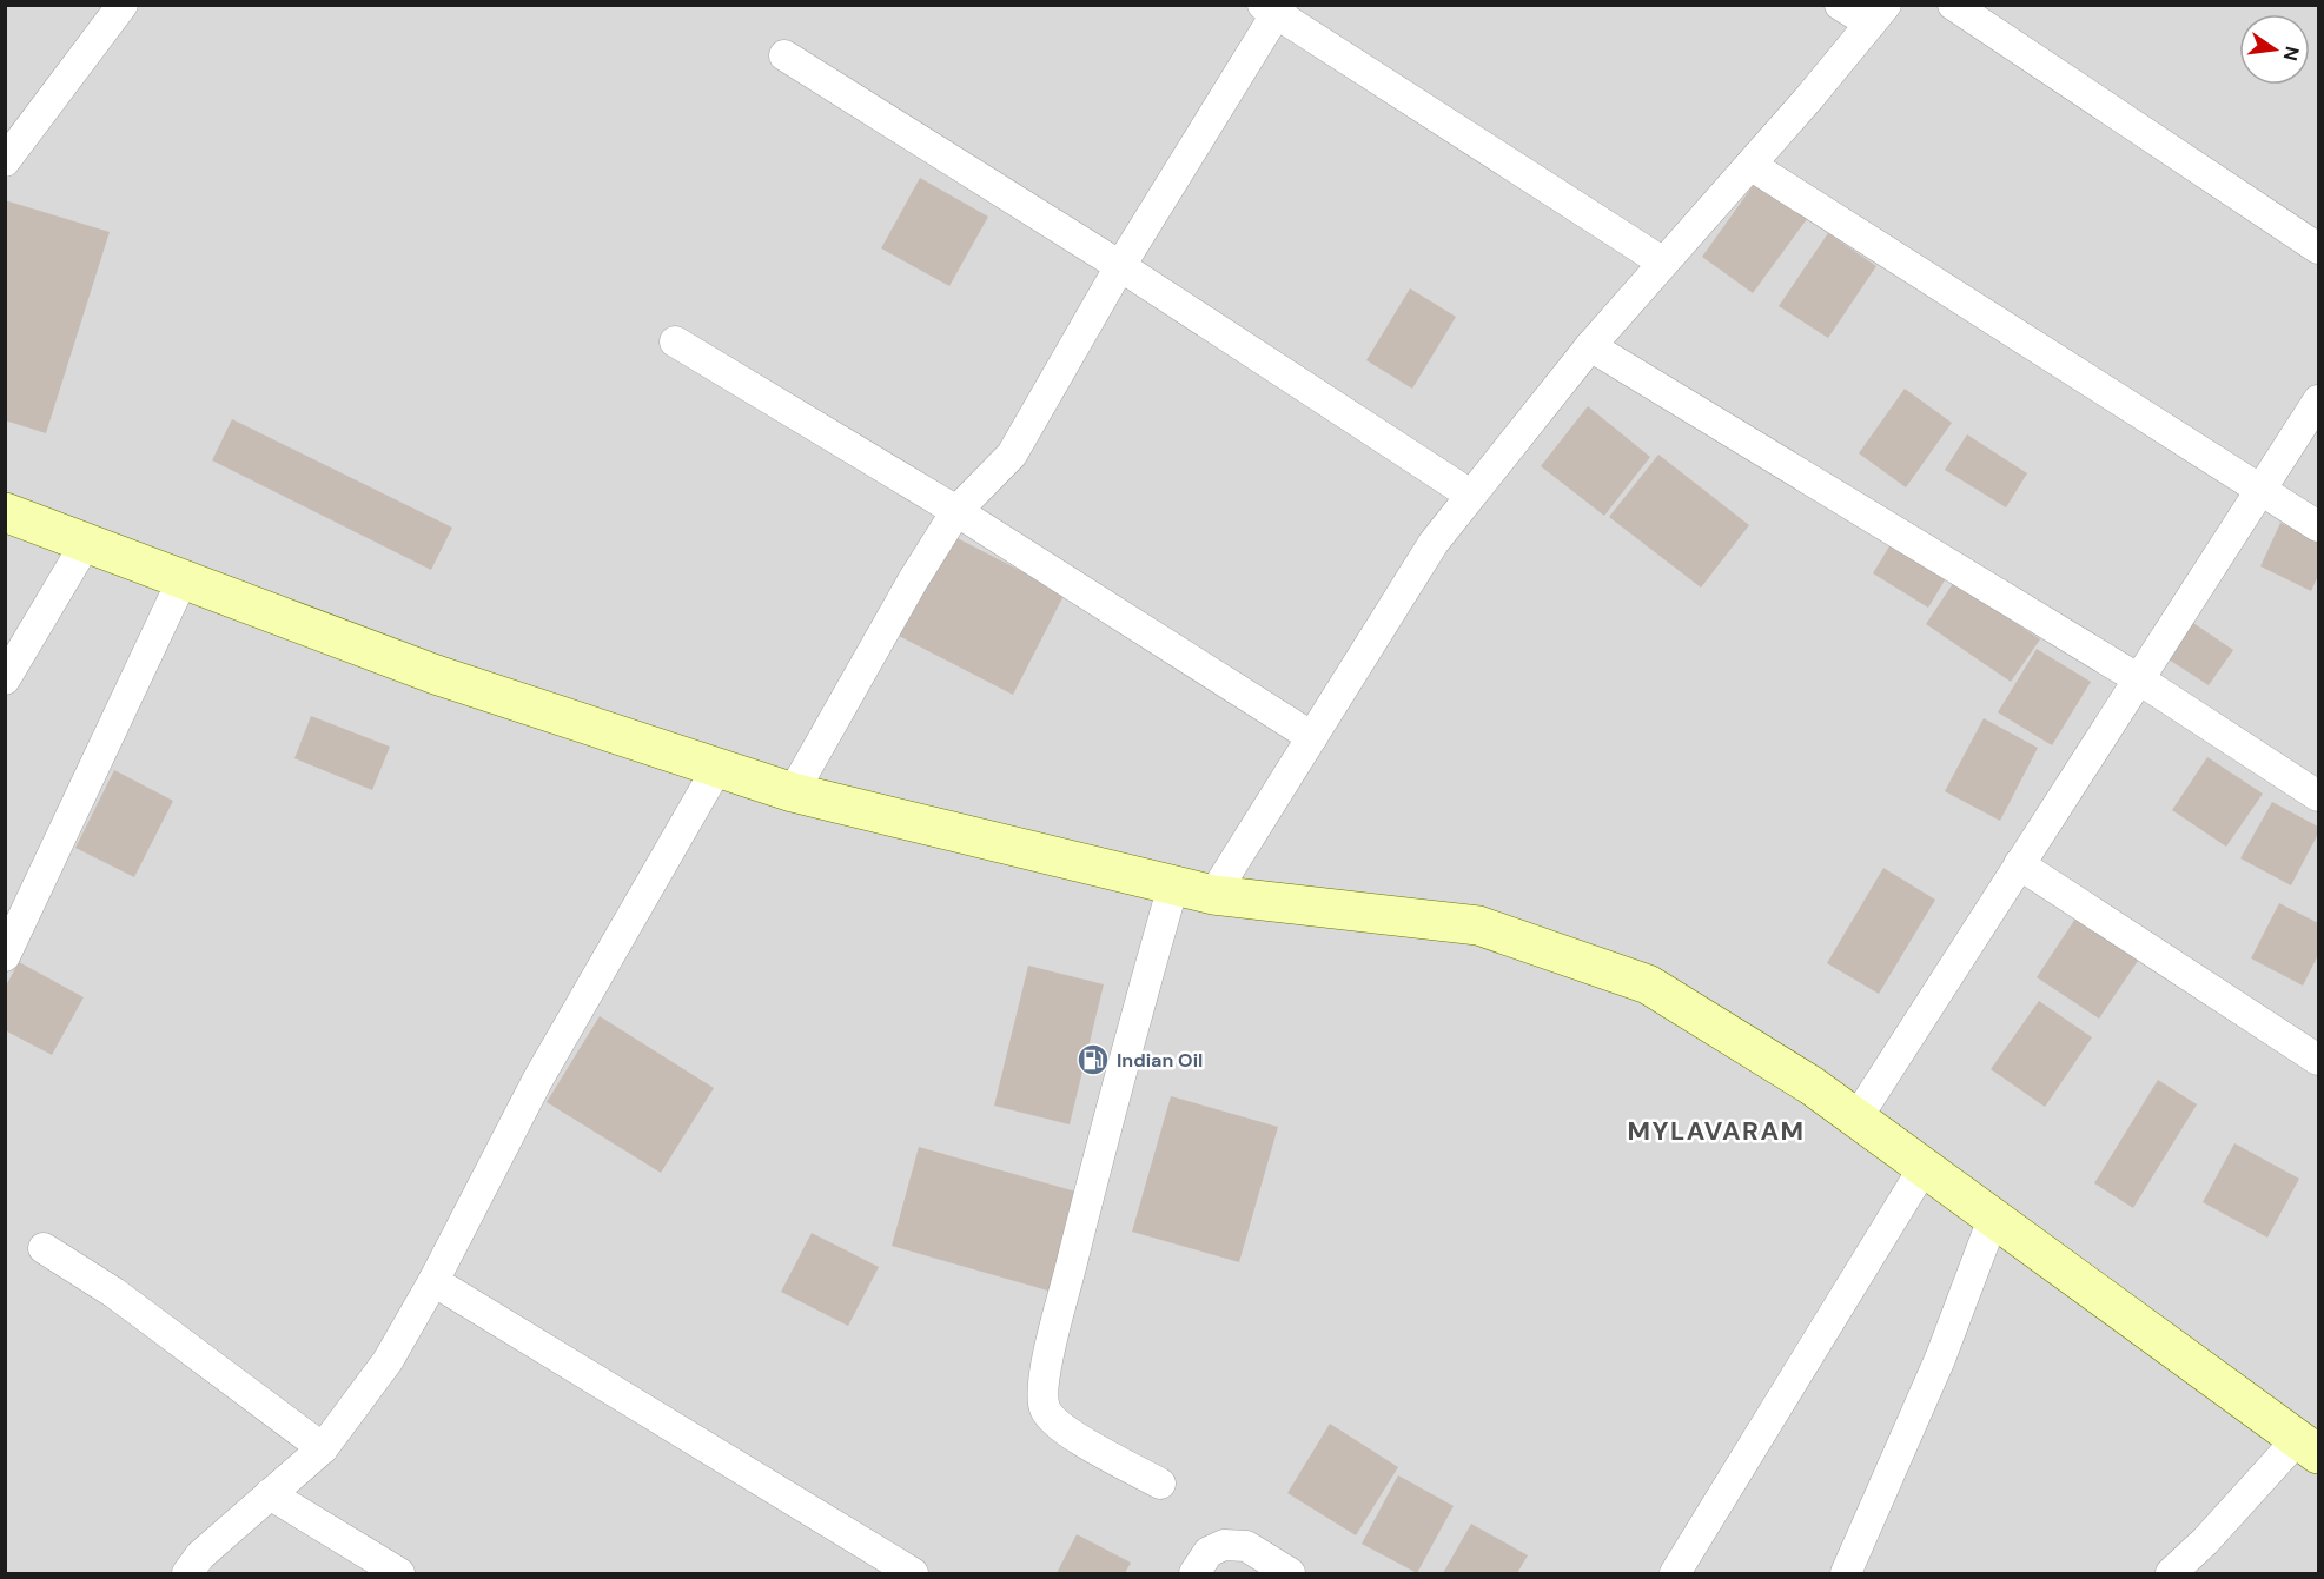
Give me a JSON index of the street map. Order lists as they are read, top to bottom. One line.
{"districts":["MYLAVARAM"],"places":{"fuel station":["Indian Oil"]},"north":"right"}
